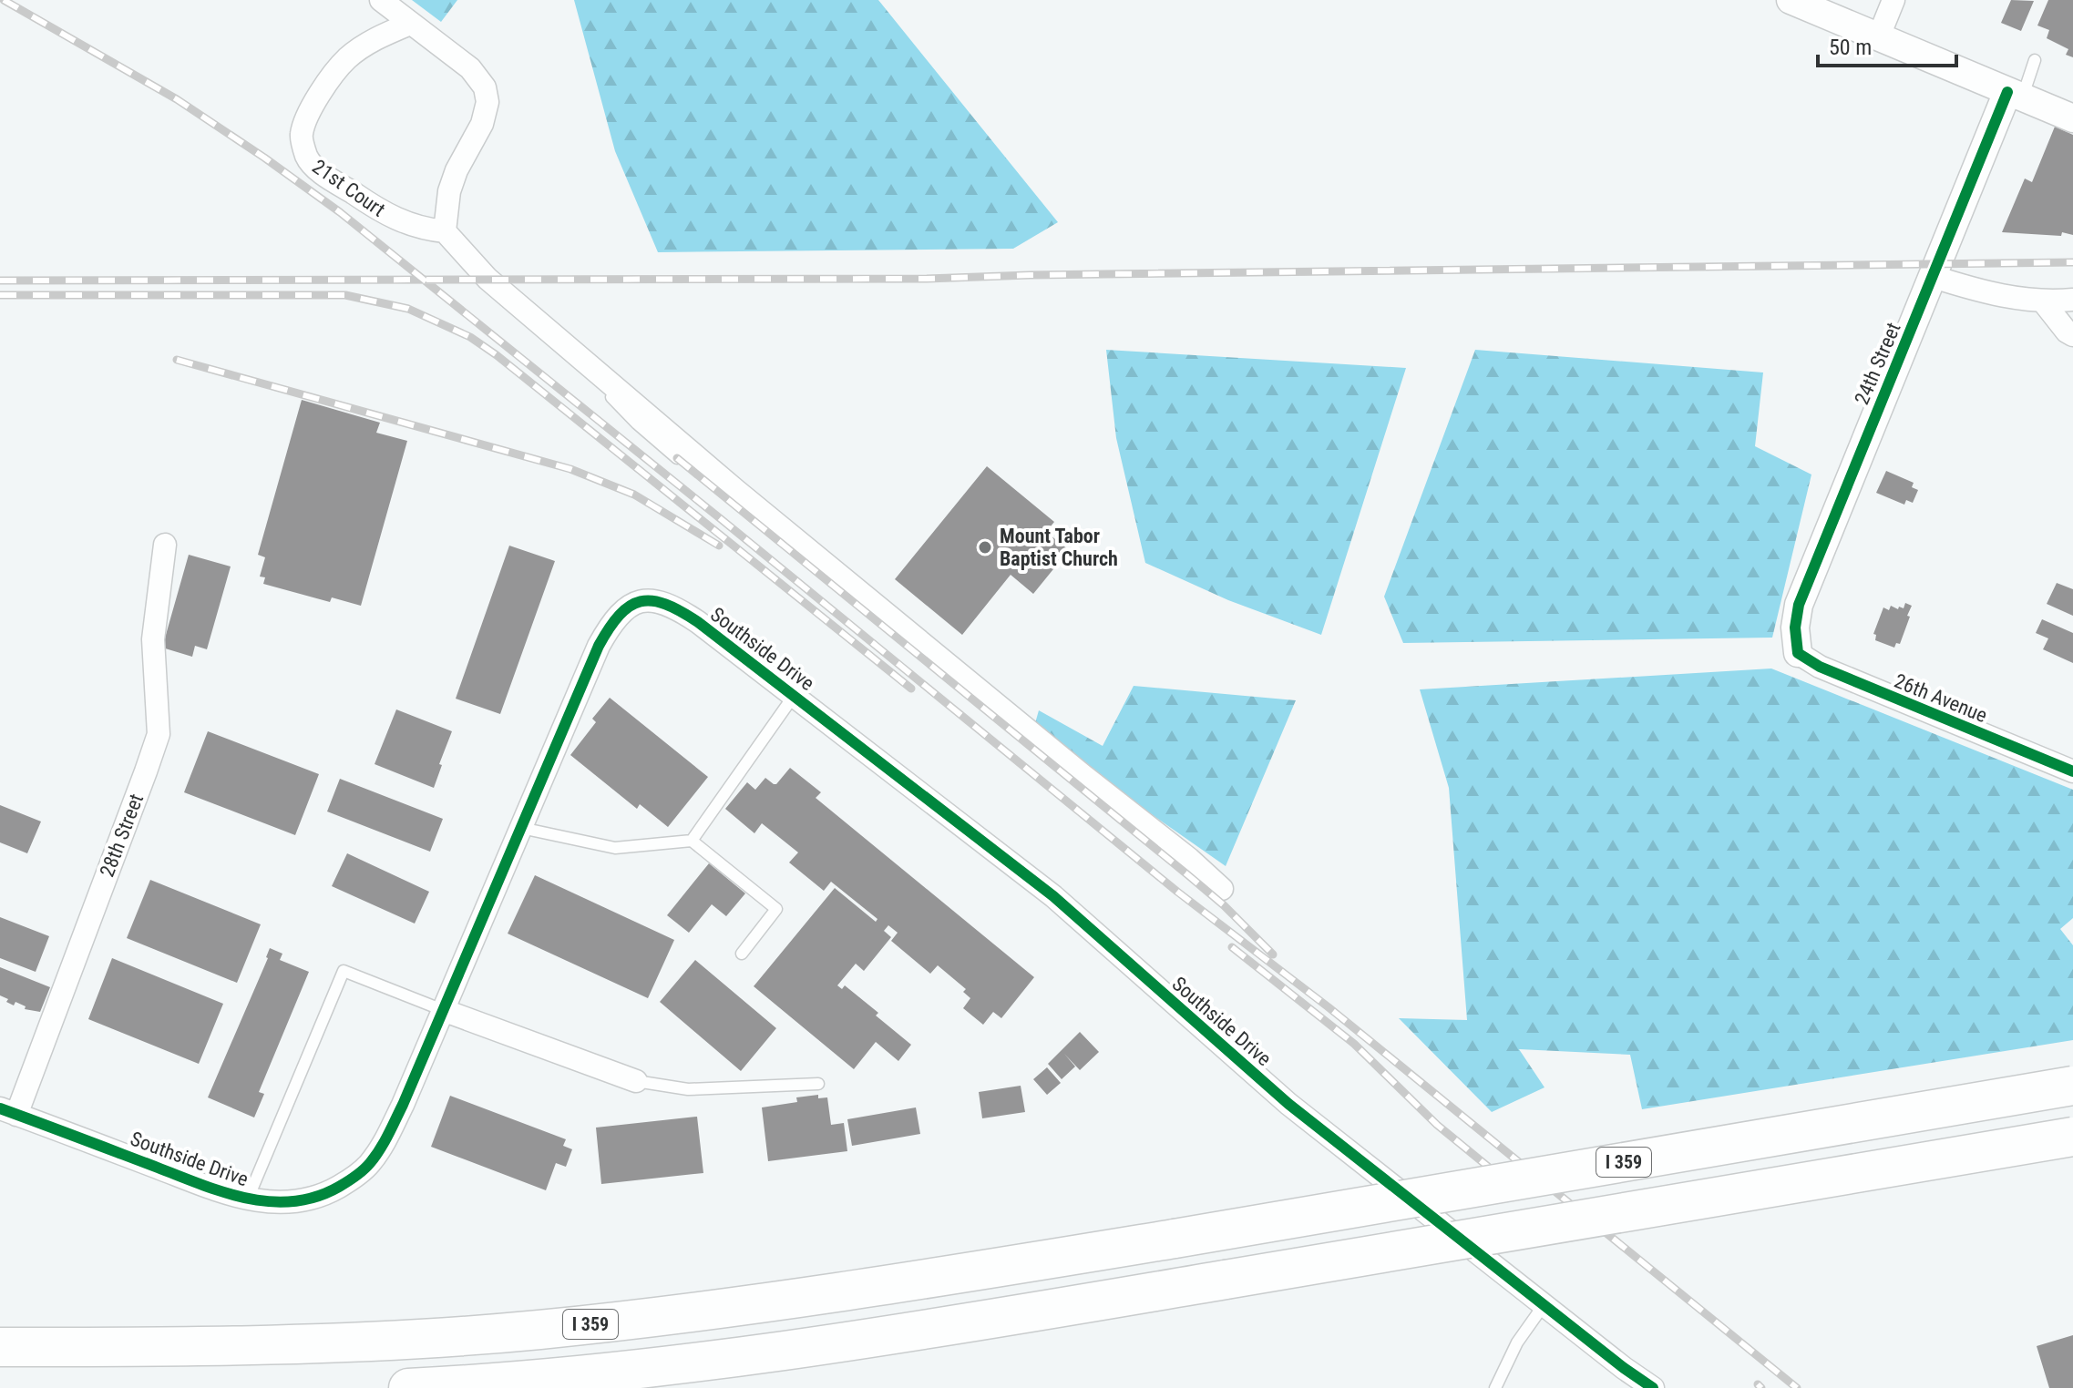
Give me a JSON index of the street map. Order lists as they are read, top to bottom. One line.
{"streets":{"highway":["I 359"],"street":["21st Court","24th Street","Southside Drive","26th Avenue","28th Street"]},"crossings":[["24th Street","26th Avenue"],["Southside Drive","28th Street"]],"places":["Mount Tabor Baptist Church"],"scale_bar":"50 m"}
